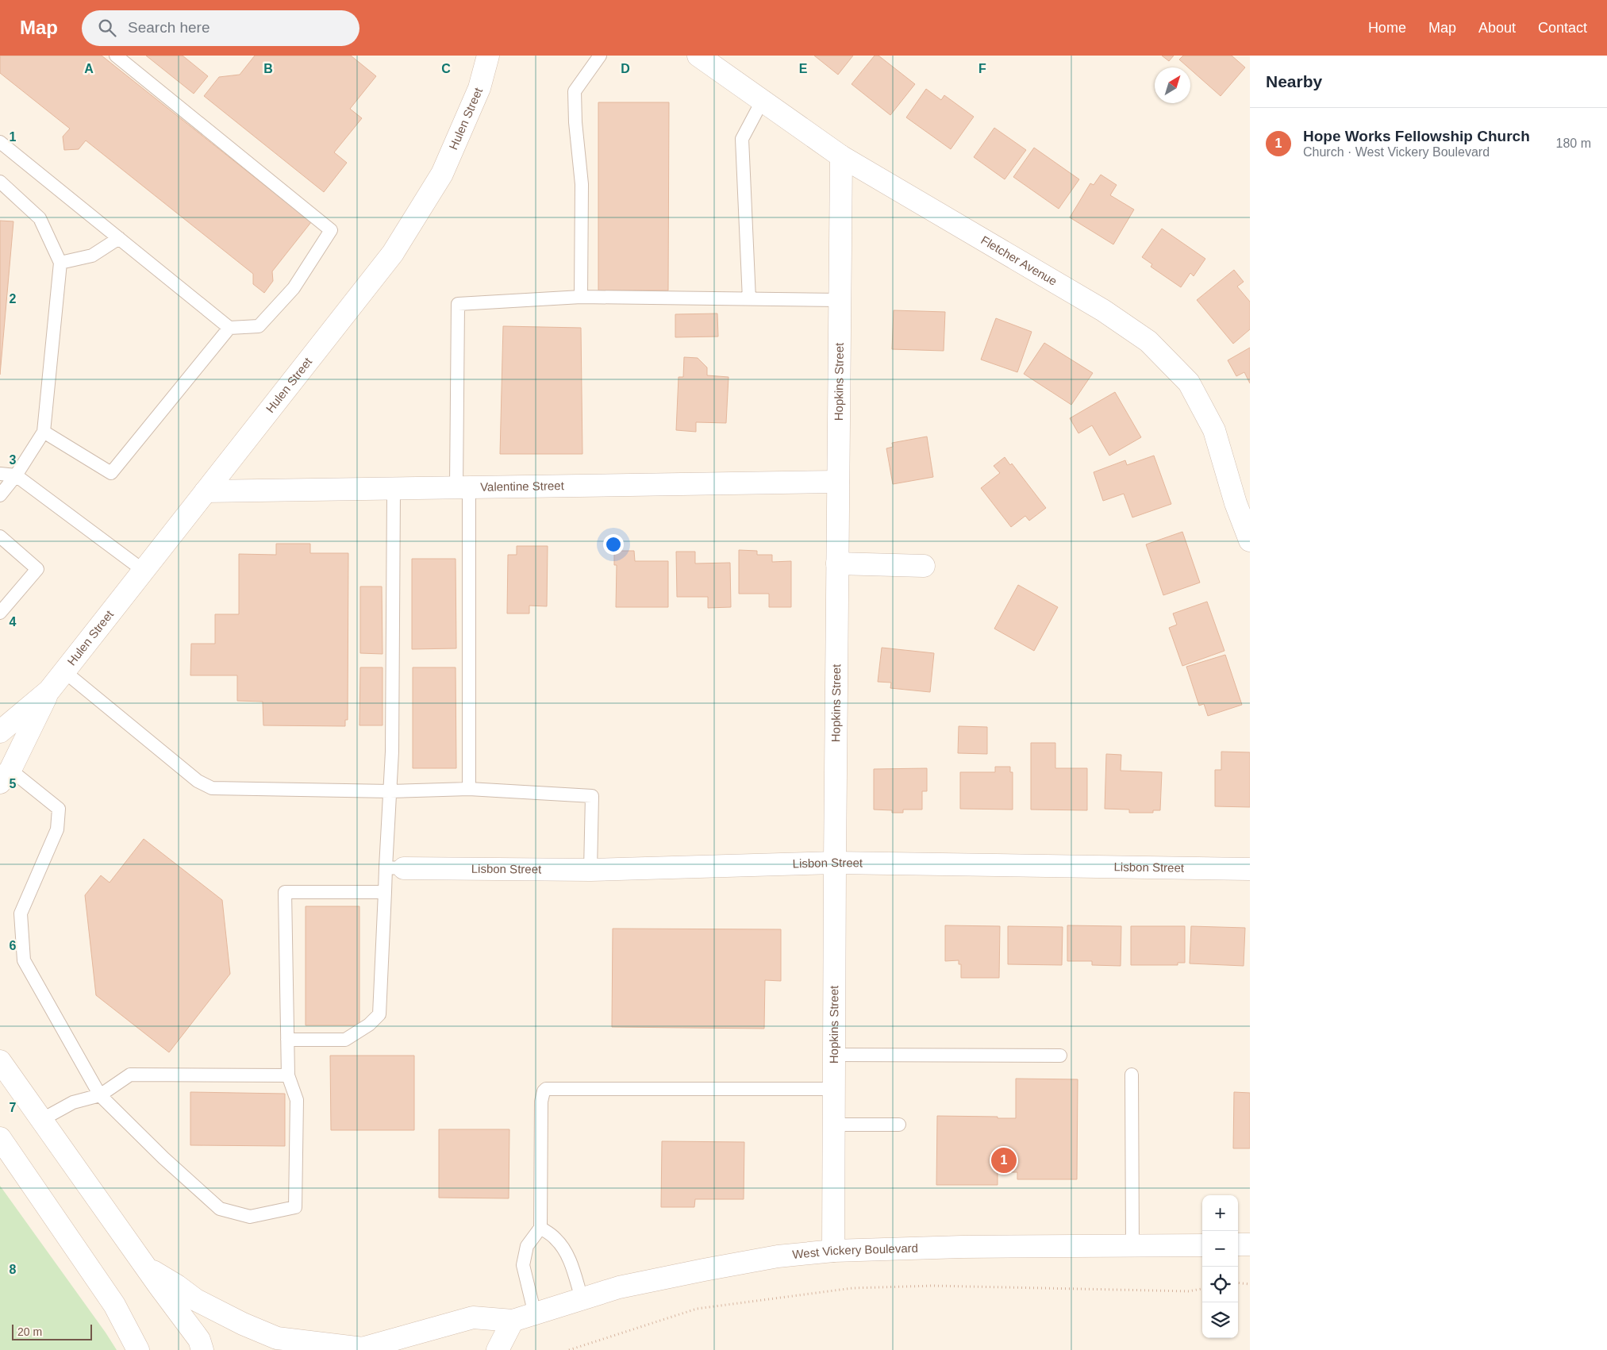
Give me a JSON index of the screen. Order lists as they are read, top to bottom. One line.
{"streets":{"street":["Hulen Street","Fletcher Avenue","Hopkins Street","Valentine Street","Lisbon Street","West Vickery Boulevard"]},"crossings":[["Hulen Street","Valentine Street"],["Fletcher Avenue","Hopkins Street"],["Hopkins Street","Valentine Street"],["Hopkins Street","Lisbon Street"],["Hopkins Street","West Vickery Boulevard"]],"scale_bar":"20 m","north":"top right","page":{"header":"Map","search":"Search here","nav":["Home","Map","About","Contact"],"heading":"Nearby","list":[{"mark":"1","name":"Hope Works Fellowship Church","note":"Church · West Vickery Boulevard","value":"180 m"}],"pins":"1","map_buttons":["+","−"],"scale":"20 m"},"grid":{"columns":["A","B","C","D","E","F"],"rows":["1","2","3","4","5","6","7","8"]}}
